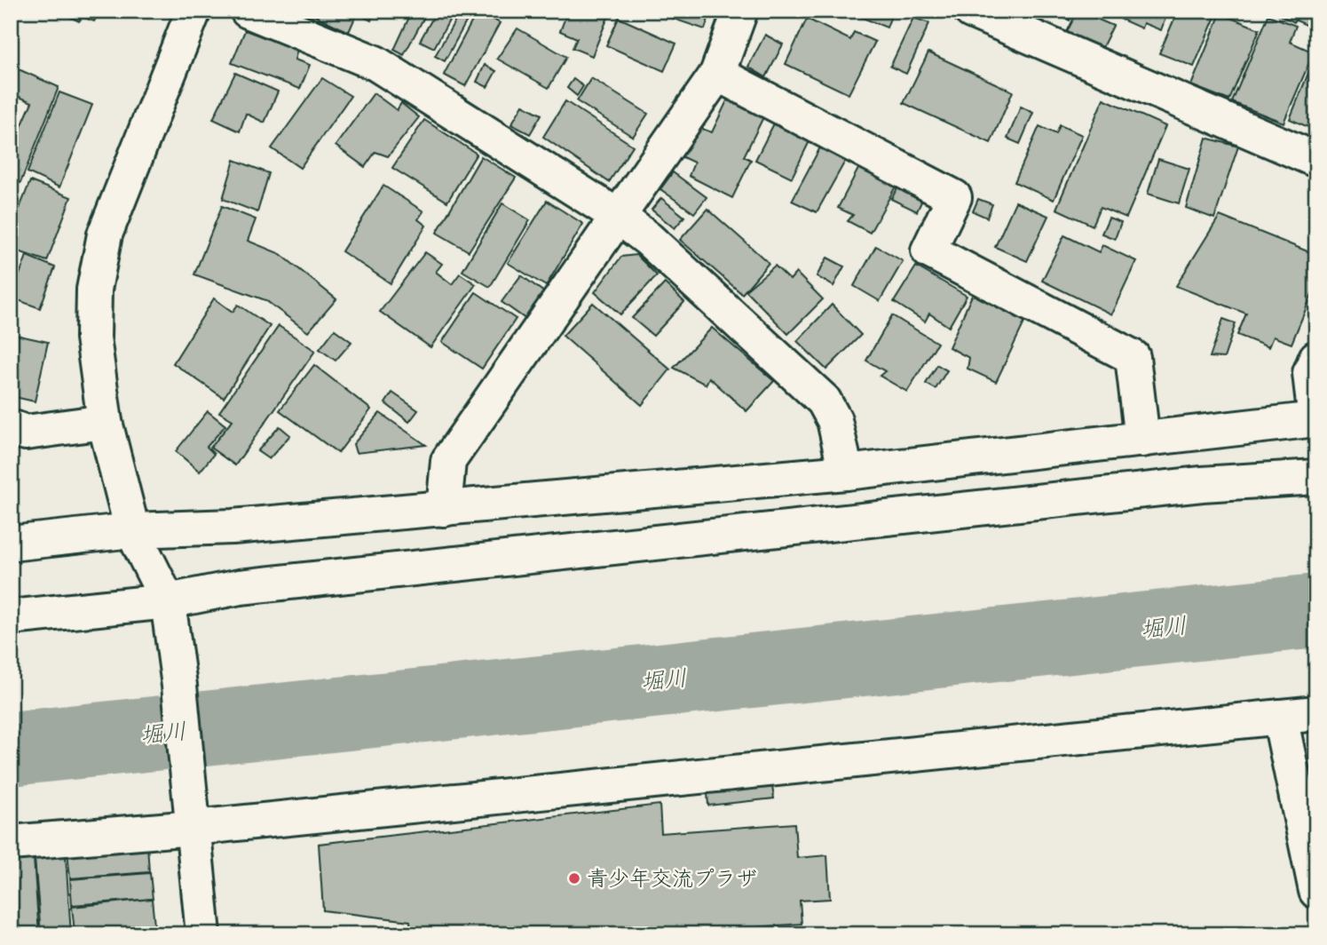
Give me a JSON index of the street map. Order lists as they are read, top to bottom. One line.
{"water":["堀川"],"places":["青少年交流プラザ"]}
